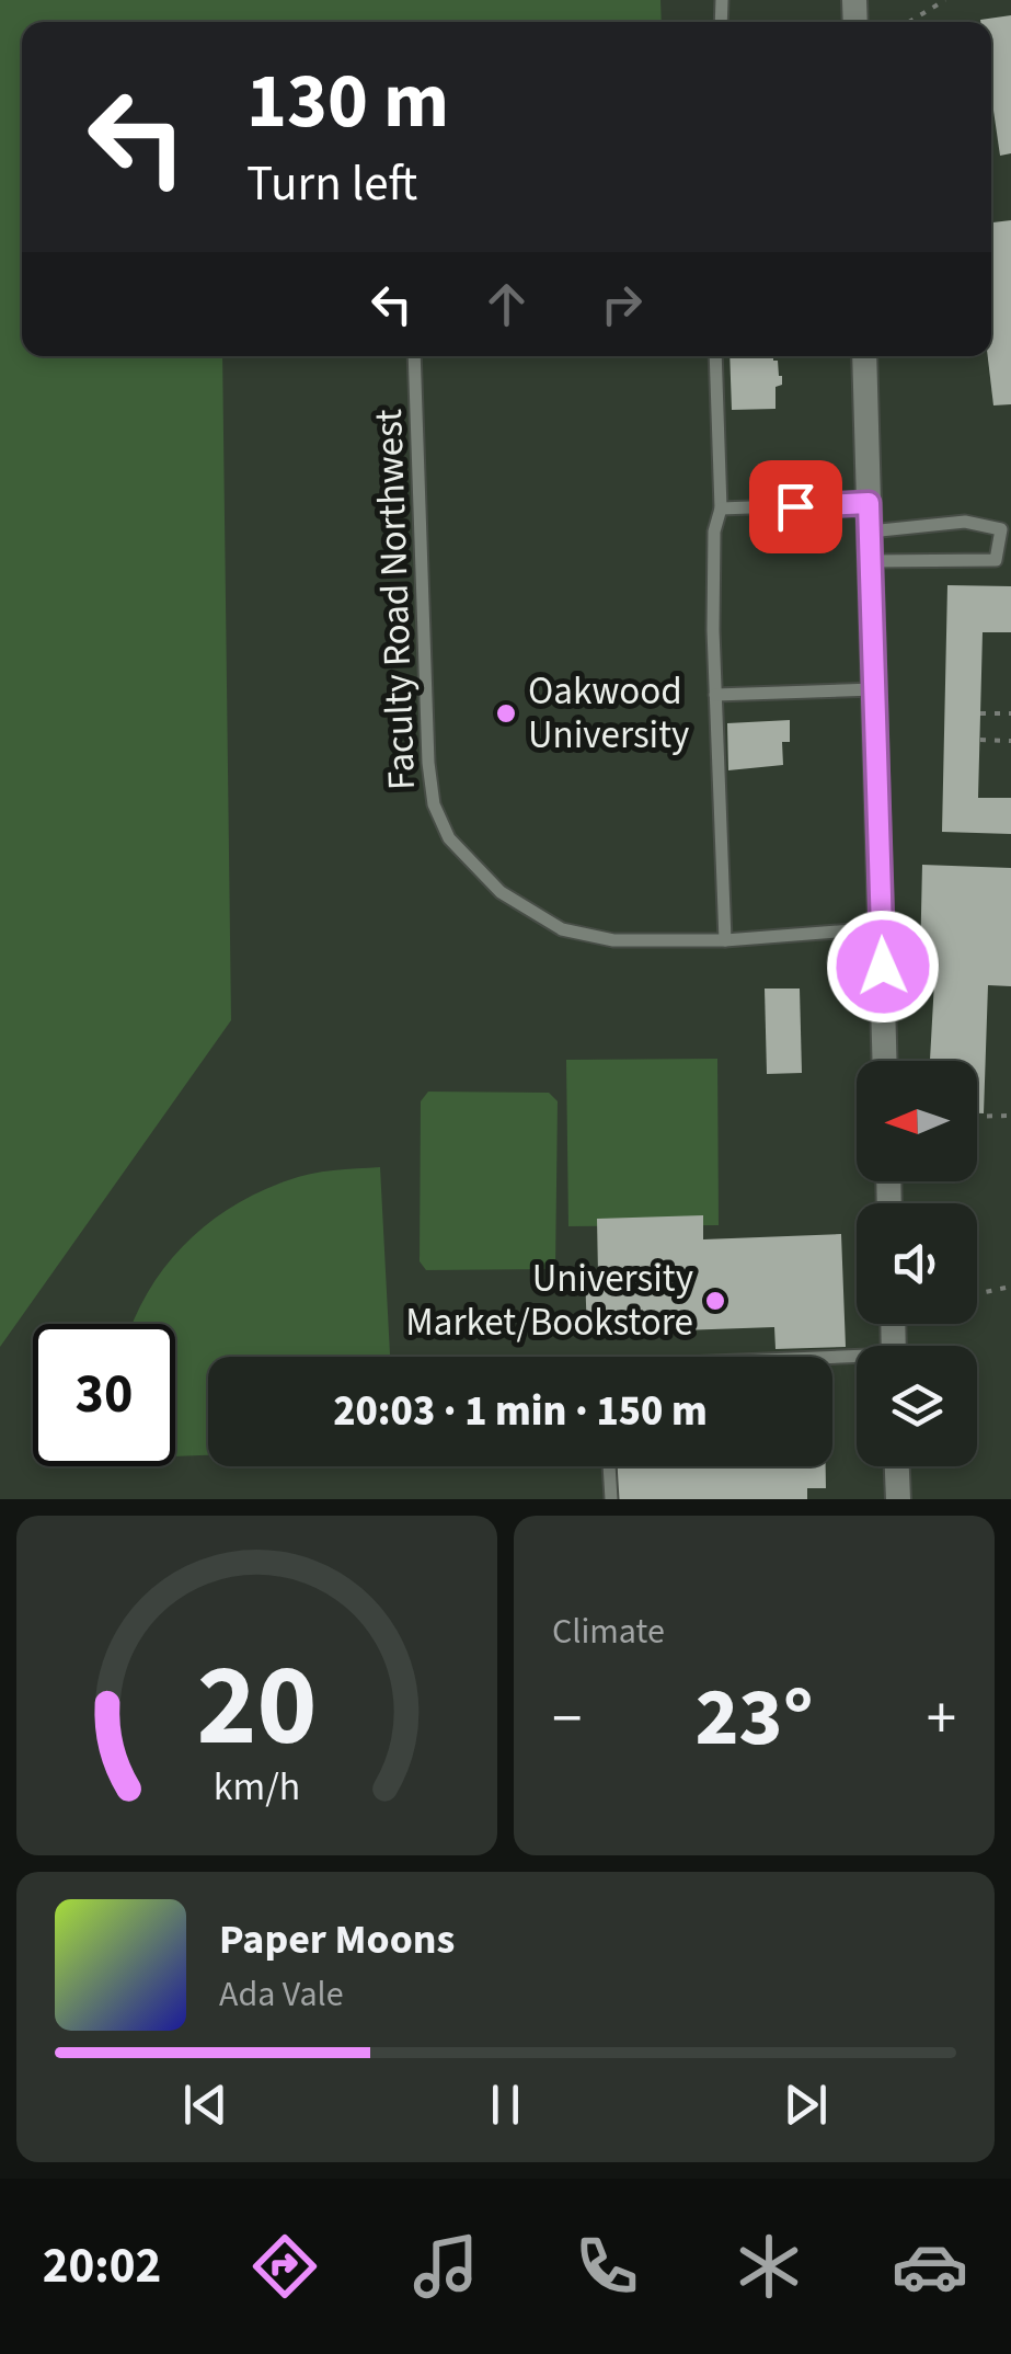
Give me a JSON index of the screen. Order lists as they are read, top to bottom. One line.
{"streets":{"lane":["Faculty Road Northwest"]},"places":["Oakwood University","University Market/Bookstore"],"north":"left","page":{"turn":["130 m","Turn left"],"limit":"30","trip":"20:03 · 1 min · 150 m","tile":"Climate","heat":["−","23°","+"],"song":["Paper Moons","Ada Vale"],"tabs":"20:02","gauge":["20","km/h"]}}
